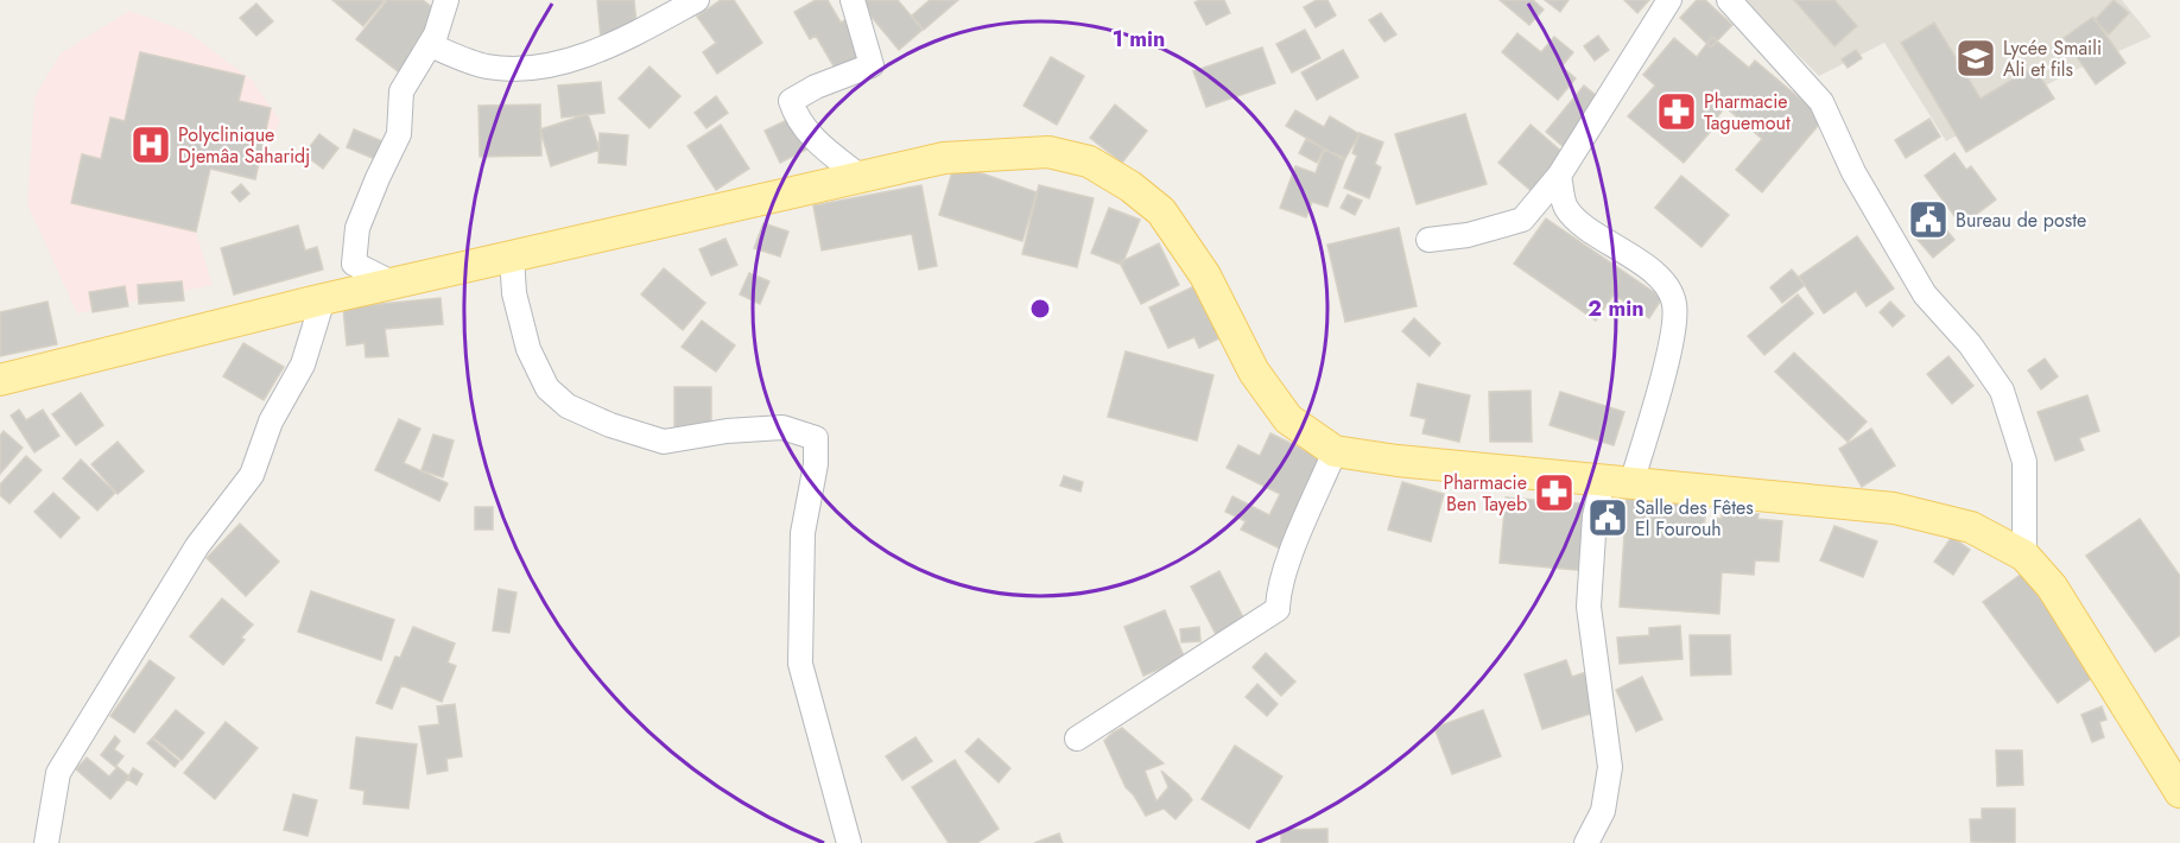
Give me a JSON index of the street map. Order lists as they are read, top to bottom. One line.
{"places":{"school or university":["Lycée Smaili Ali et fils"],"pharmacy":["Pharmacie Taguemout","Pharmacie Ben Tayeb"],"hospital":["Polyclinique Djemâa Saharidj"],"public building":["Bureau de poste","Salle des Fêtes El Fourouh"]},"rings":["1 min","2 min"]}
